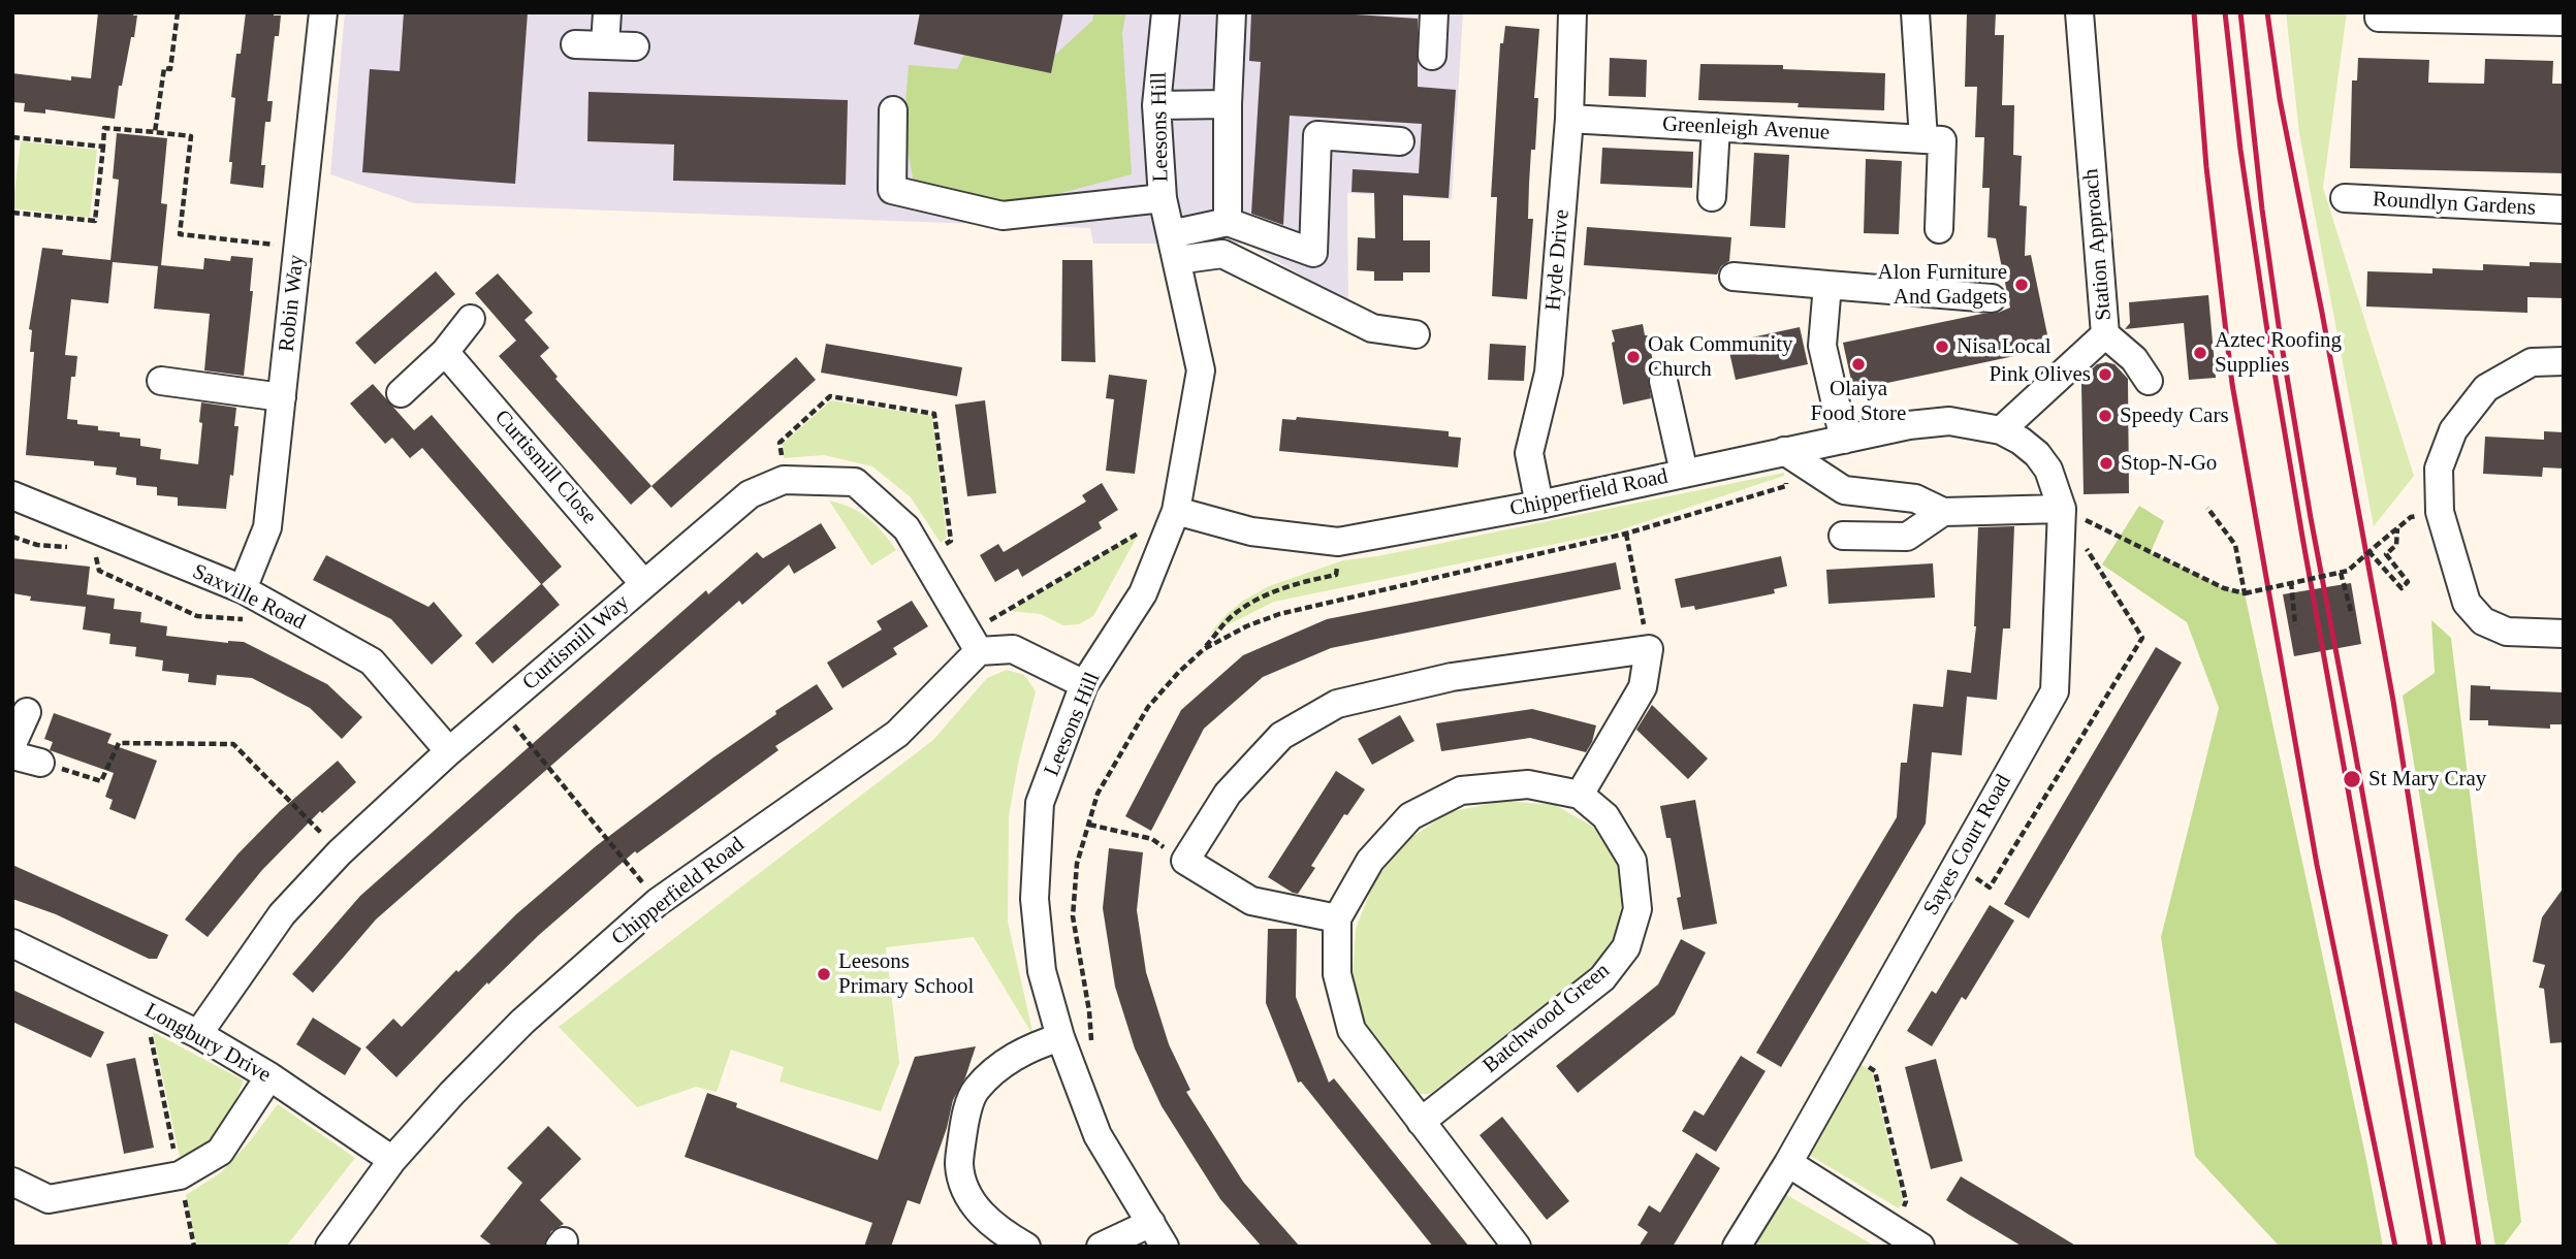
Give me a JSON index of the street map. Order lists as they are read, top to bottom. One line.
{"streets":{"street":["Leesons Hill","Greenleigh Avenue","Roundlyn Gardens","Station Approach","Hyde Drive","Robin Way","Curtismill Close","Chipperfield Road","Saxville Road","Curtismill Way","Sayes Court Road","Batchwood Green","Longbury Drive"]},"crossings":[["Leesons Hill","Chipperfield Road"],["Greenleigh Avenue","Hyde Drive"],["Station Approach","Chipperfield Road"],["Station Approach","Sayes Court Road"],["Hyde Drive","Chipperfield Road"],["Robin Way","Saxville Road"],["Curtismill Close","Curtismill Way"],["Chipperfield Road","Curtismill Way"],["Chipperfield Road","Sayes Court Road"],["Chipperfield Road","Longbury Drive"],["Saxville Road","Curtismill Way"],["Curtismill Way","Longbury Drive"]],"places":["Alon Furniture And Gadgets","Nisa Local","Aztec Roofing Supplies","Oak Community Church","Olaiya Food Store","Pink Olives","Speedy Cars","Stop-N-Go","St Mary Cray","Leesons Primary School"]}
